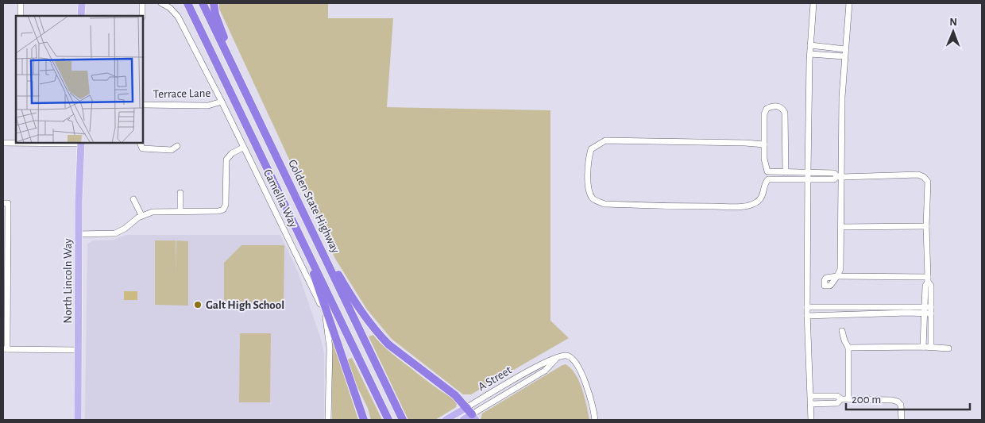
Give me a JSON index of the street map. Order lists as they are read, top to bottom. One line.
{"streets":{"highway":["Golden State Highway"],"main road":["North Lincoln Way","A Street"],"street":["Terrace Lane","Camellia Way"]},"crossings":[["Terrace Lane","Camellia Way"]],"places":["Galt High School"],"scale_bar":"200 m","north":"top"}
